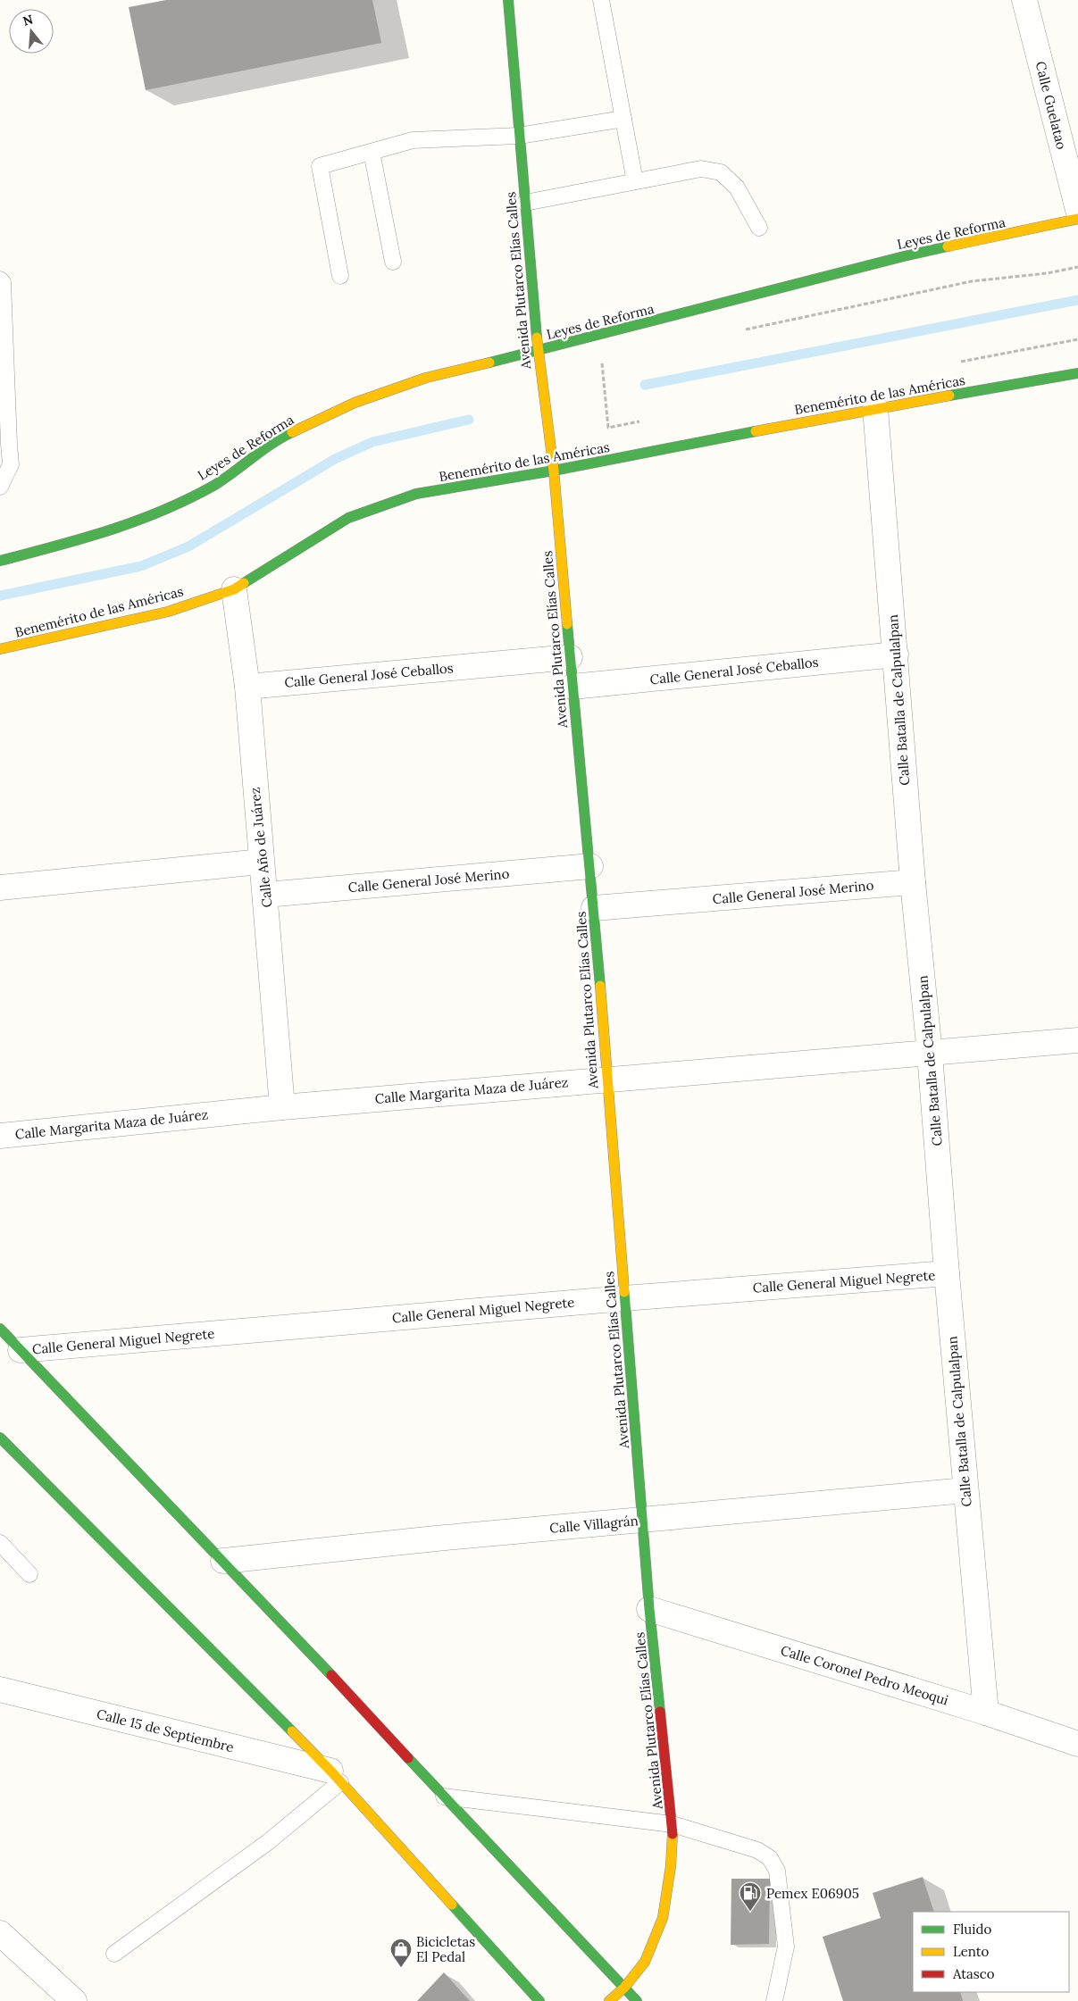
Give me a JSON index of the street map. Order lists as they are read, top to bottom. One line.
{"streets":{"main road":["Leyes de Reforma","Avenida Plutarco Elías Calles","Benemérito de las Américas"],"street":["Calle Guelatao","Calle General José Ceballos","Calle Batalla de Calpulalpan","Calle Año de Juárez","Calle General José Merino","Calle Margarita Maza de Juárez","Calle General Miguel Negrete","Calle Villagrán","Calle Coronel Pedro Meoqui","Calle 15 de Septiembre"]},"crossings":[["Leyes de Reforma","Avenida Plutarco Elías Calles"],["Avenida Plutarco Elías Calles","Benemérito de las Américas"],["Avenida Plutarco Elías Calles","Calle General José Ceballos"],["Avenida Plutarco Elías Calles","Calle General José Merino"],["Avenida Plutarco Elías Calles","Calle Margarita Maza de Juárez"],["Avenida Plutarco Elías Calles","Calle General Miguel Negrete"],["Avenida Plutarco Elías Calles","Calle Villagrán"],["Avenida Plutarco Elías Calles","Calle Coronel Pedro Meoqui"],["Benemérito de las Américas","Calle Batalla de Calpulalpan"],["Benemérito de las Américas","Calle Año de Juárez"],["Calle General José Ceballos","Calle Batalla de Calpulalpan"],["Calle General José Ceballos","Calle Año de Juárez"],["Calle Batalla de Calpulalpan","Calle General José Merino"],["Calle Batalla de Calpulalpan","Calle Margarita Maza de Juárez"],["Calle Batalla de Calpulalpan","Calle General Miguel Negrete"],["Calle Batalla de Calpulalpan","Calle Villagrán"],["Calle Batalla de Calpulalpan","Calle Coronel Pedro Meoqui"],["Calle Año de Juárez","Calle General José Merino"],["Calle Año de Juárez","Calle Margarita Maza de Juárez"]],"places":{"fuel station":["Pemex E06905"],"shop":["Bicicletas El Pedal"]},"legend":["Fluido","Lento","Atasco"],"north":"top"}
